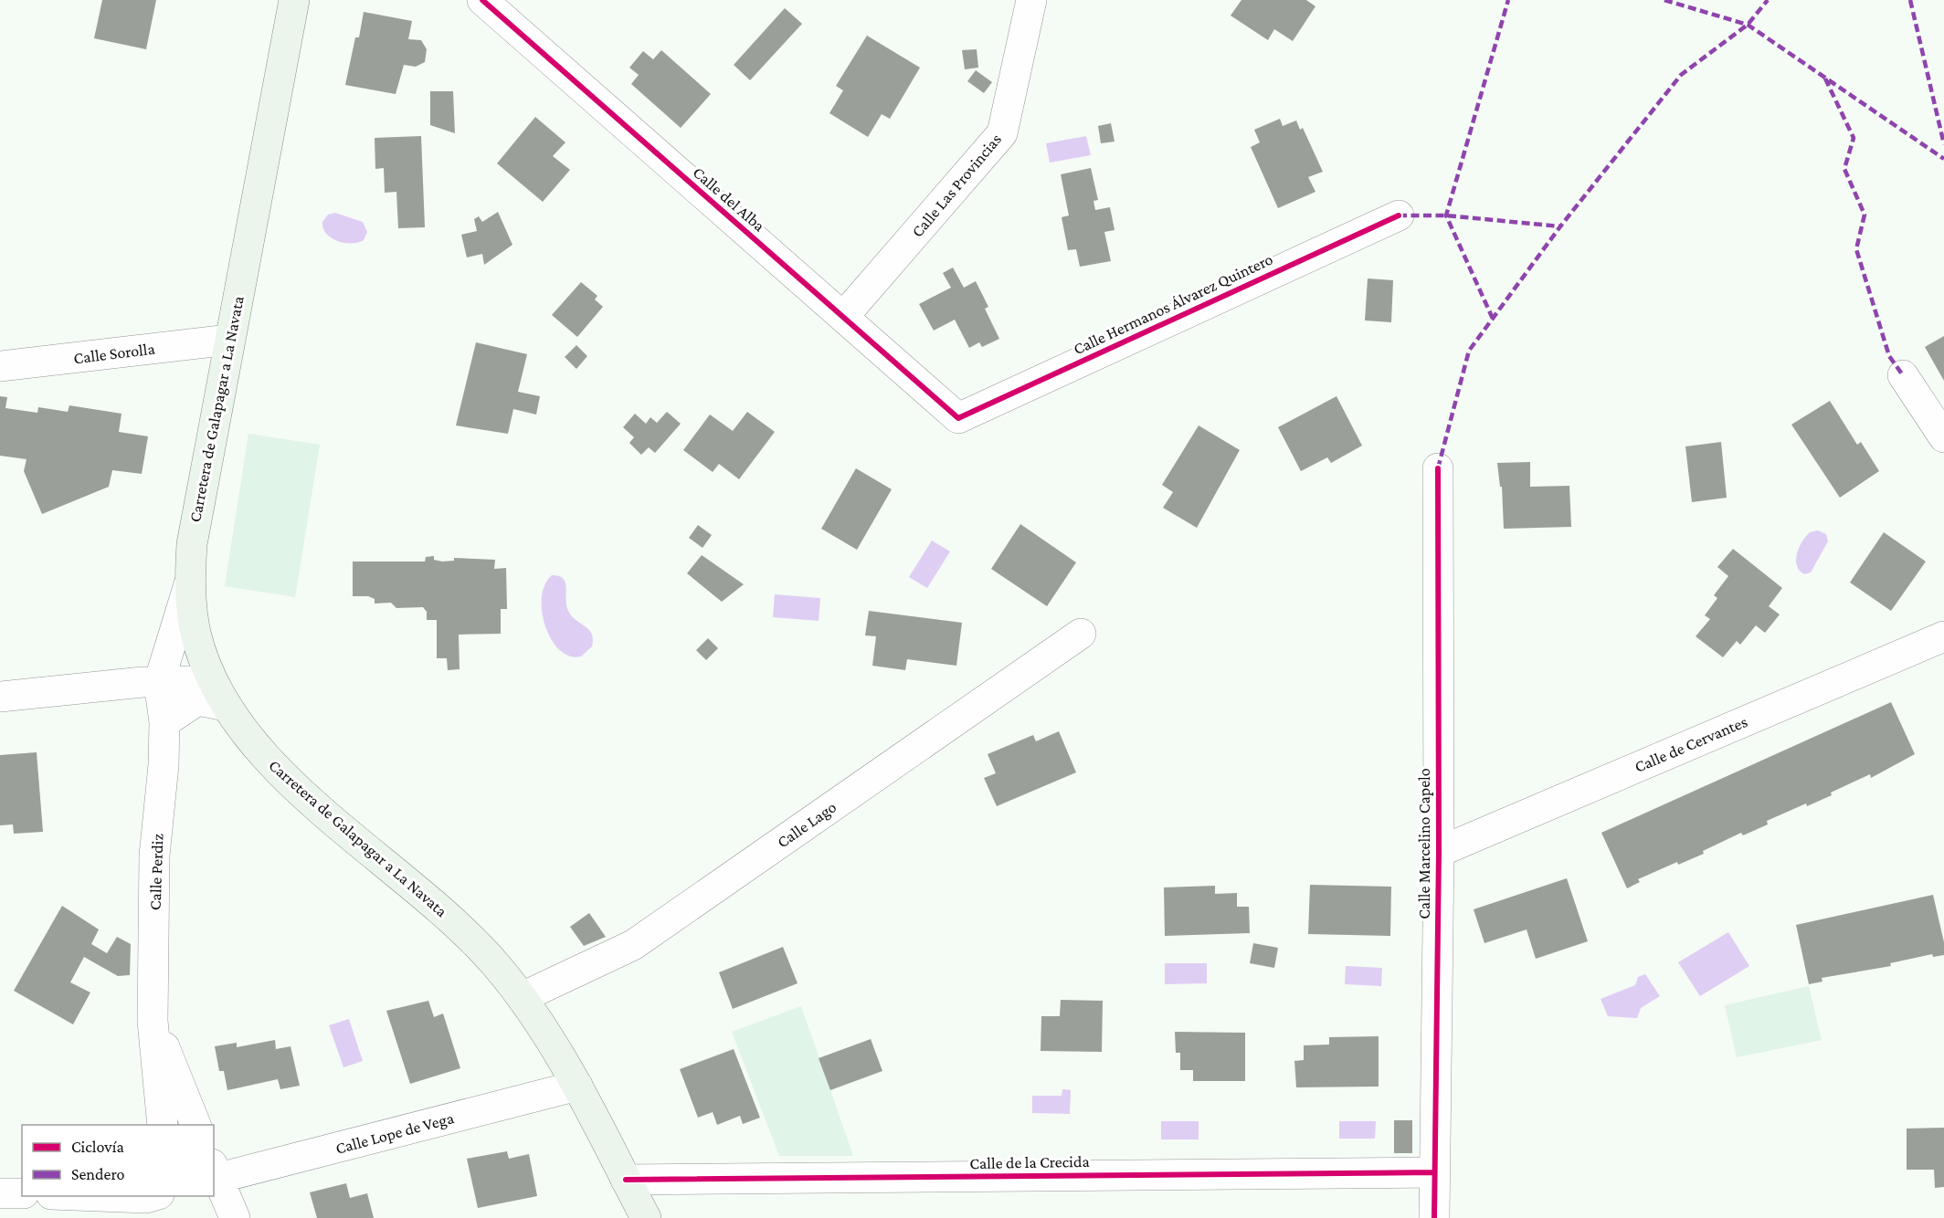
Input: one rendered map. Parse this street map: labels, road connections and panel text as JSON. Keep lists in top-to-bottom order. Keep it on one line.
{"streets":{"main road":["Carretera de Galapagar a La Navata"],"street":["Calle Las Provincias","Calle del Alba","Calle Hermanos Álvarez Quintero","Calle Sorolla","Calle de Cervantes","Calle Lago","Calle Marcelino Capelo","Calle Perdiz","Calle Lope de Vega","Calle de la Crecida"]},"crossings":[["Calle Las Provincias","Calle del Alba"],["Calle del Alba","Calle Hermanos Álvarez Quintero"],["Calle Sorolla","Carretera de Galapagar a La Navata"],["Carretera de Galapagar a La Navata","Calle Lago"],["Carretera de Galapagar a La Navata","Calle Perdiz"],["Carretera de Galapagar a La Navata","Calle Lope de Vega"],["Carretera de Galapagar a La Navata","Calle de la Crecida"],["Calle de Cervantes","Calle Marcelino Capelo"],["Calle Marcelino Capelo","Calle de la Crecida"]],"legend":["Ciclovía","Sendero"]}
